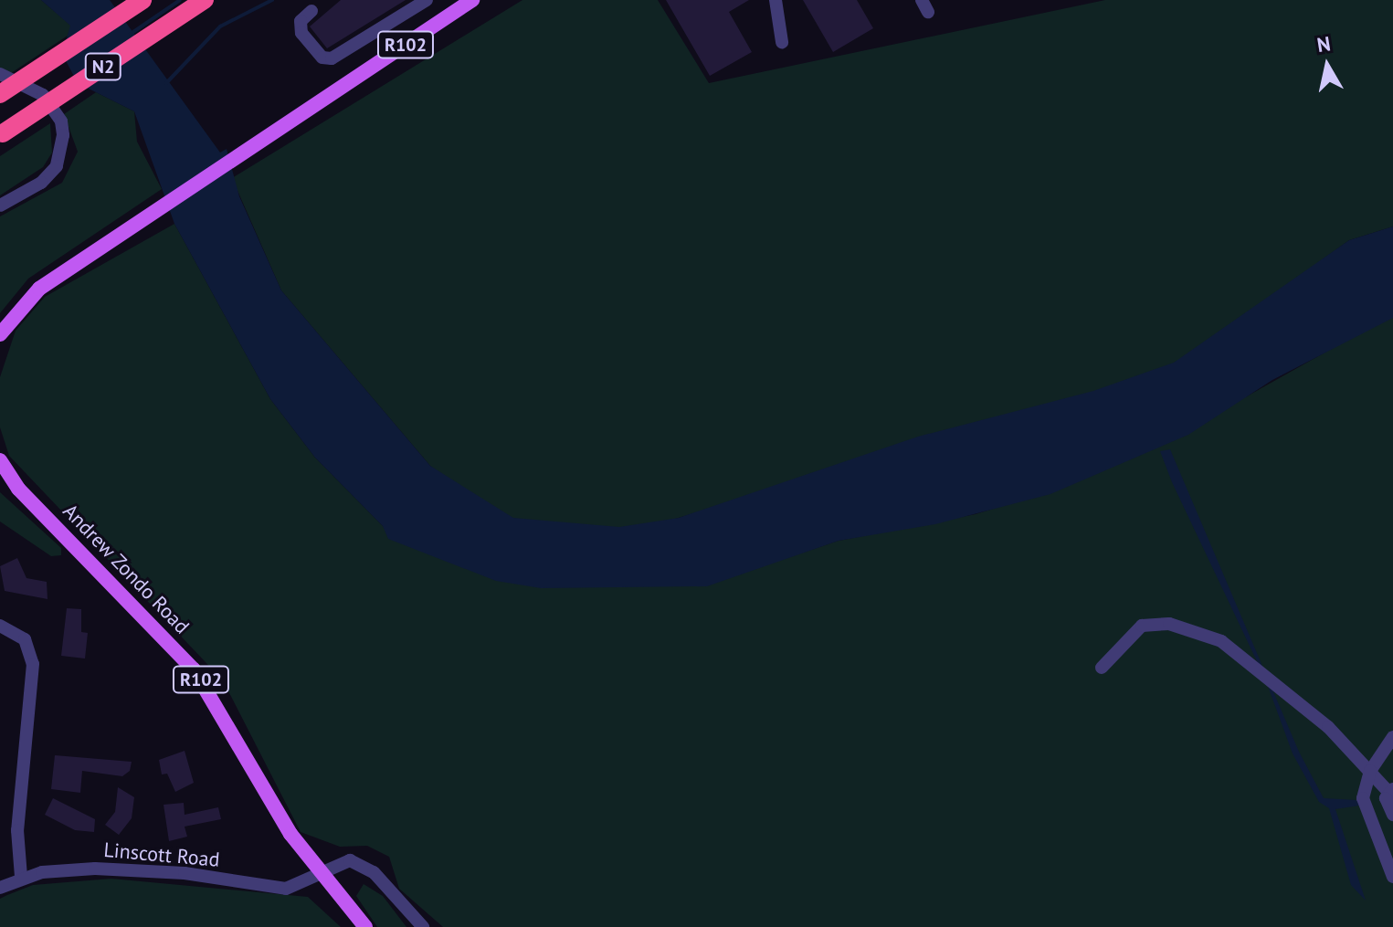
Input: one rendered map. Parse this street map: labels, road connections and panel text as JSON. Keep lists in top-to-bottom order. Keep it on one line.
{"streets":{"highway":["N2"],"main road":["R102","Andrew Zondo Road"],"street":["Linscott Road"]},"crossings":[["Andrew Zondo Road","Linscott Road"]],"north":"top"}
